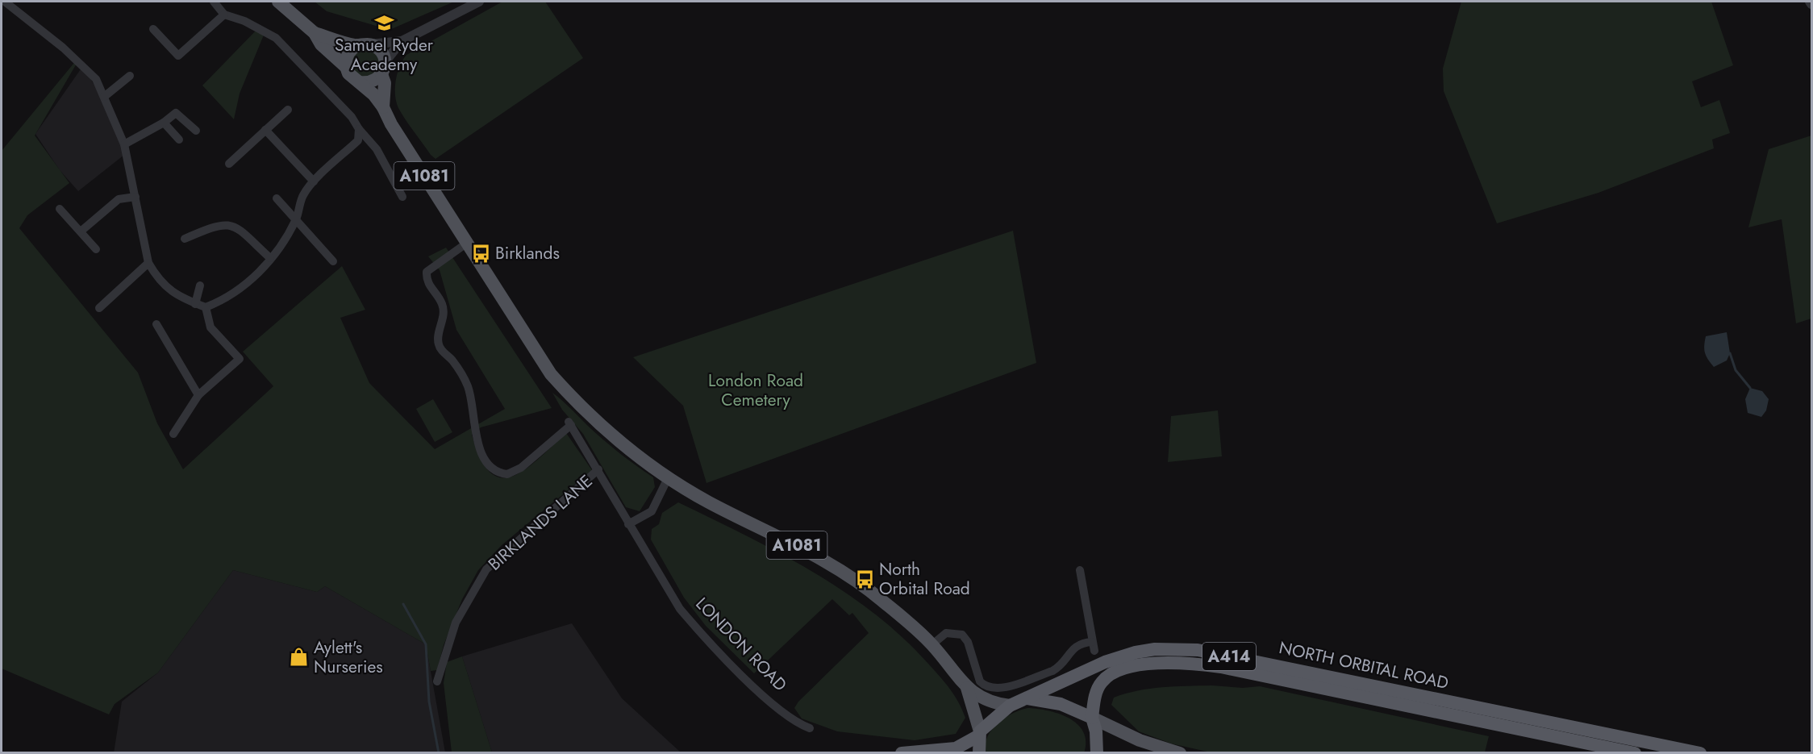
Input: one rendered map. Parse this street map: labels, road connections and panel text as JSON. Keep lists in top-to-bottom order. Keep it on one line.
{"streets":{"highway":["A414","NORTH ORBITAL ROAD"],"main road":["A1081"],"street":["BIRKLANDS LANE","LONDON ROAD"]},"crossings":[["A1081","LONDON ROAD"],["A1081","NORTH ORBITAL ROAD"],["BIRKLANDS LANE","LONDON ROAD"]],"parks":["London Road Cemetery"],"places":{"school or university":["Samuel Ryder Academy"],"bus stop":["Birklands","North Orbital Road"],"shop":["Aylett's Nurseries"]}}
